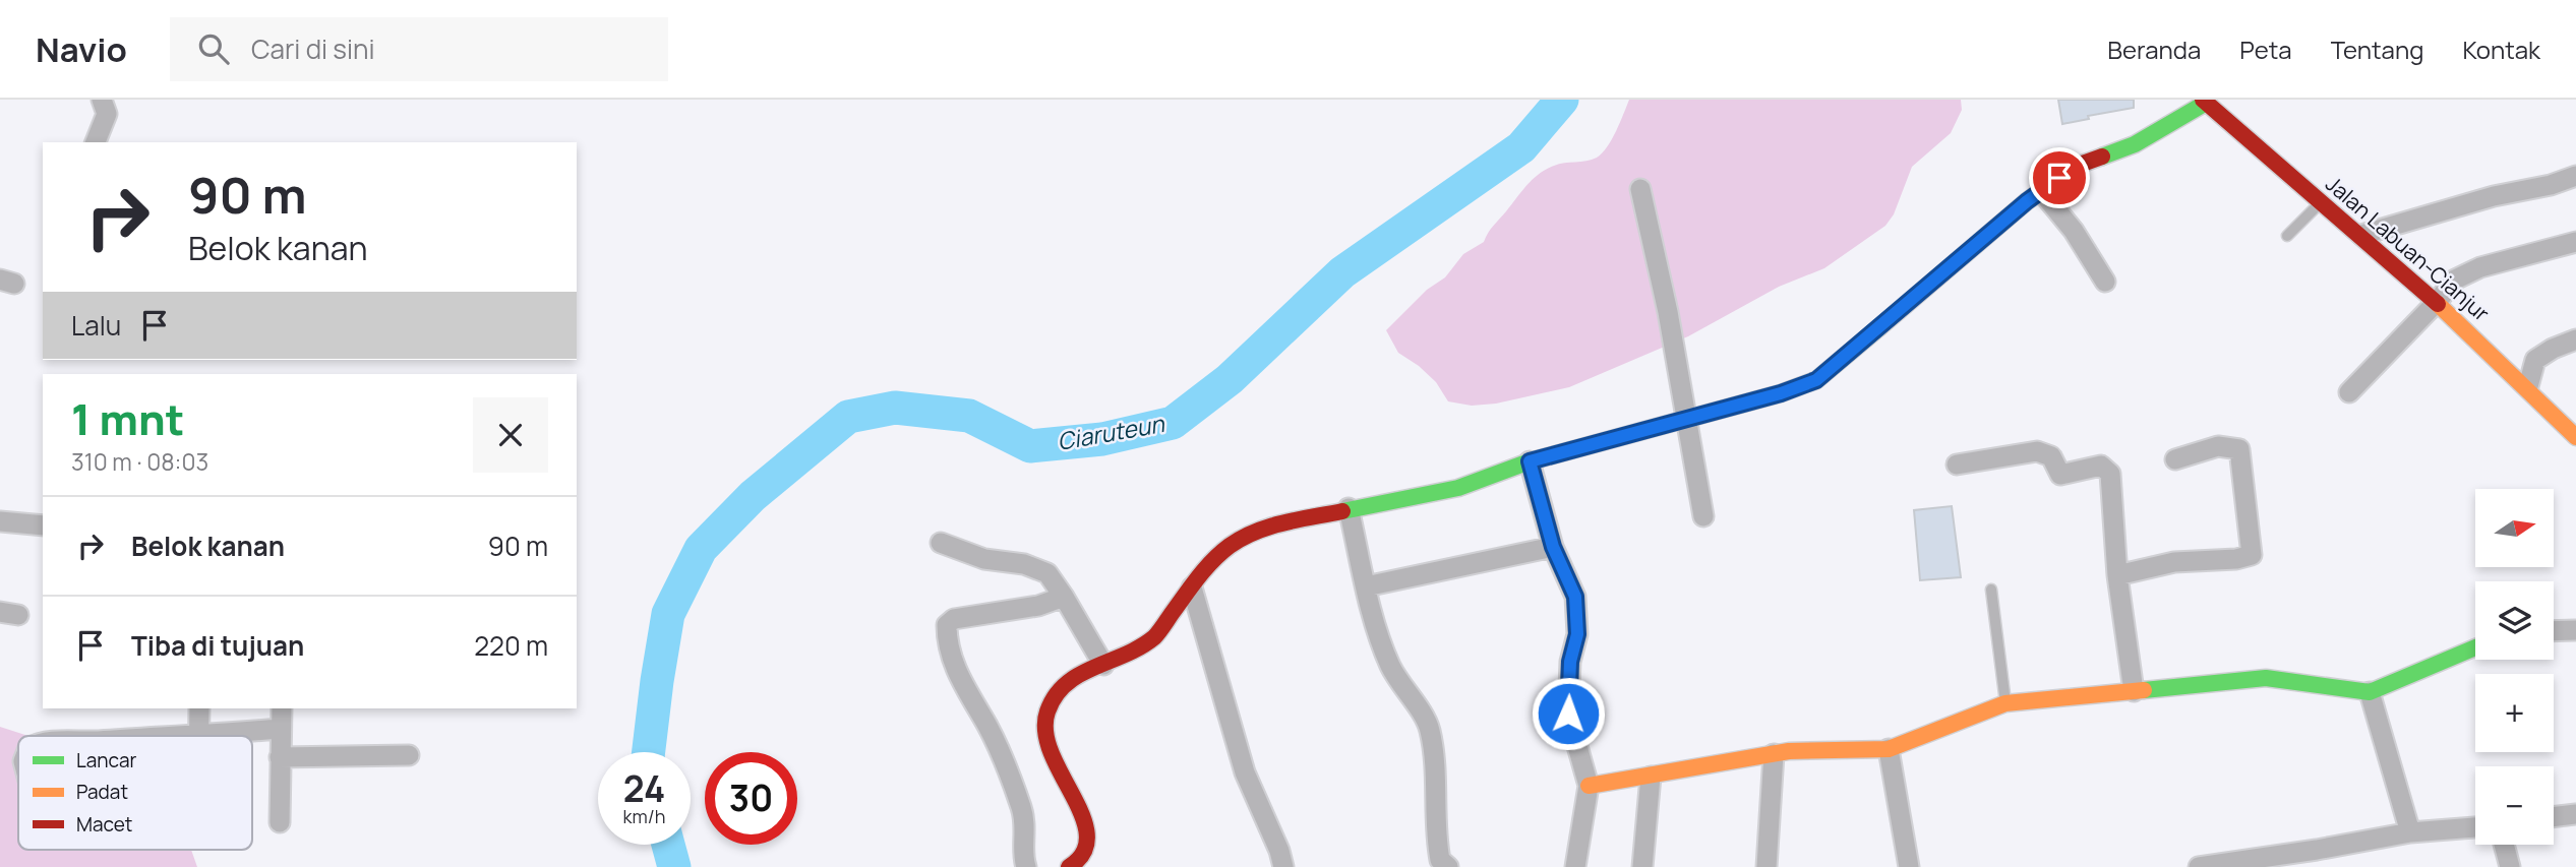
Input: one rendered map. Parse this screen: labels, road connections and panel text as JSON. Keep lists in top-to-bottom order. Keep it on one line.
{"streets":{"main road":["Jalan Labuan-Cianjur"]},"water":["Ciaruteun"],"legend":["Lancar","Padat","Macet"],"north":"right","page":{"header":"Navio","search":"Cari di sini","nav":["Beranda","Peta","Tentang","Kontak"],"turn":["90 m","Belok kanan"],"then":"Lalu","heading":["1 mnt","310 m · 08:03"],"map_buttons":["+","−"],"list":[{"name":"Belok kanan","value":"90 m"},{"name":"Tiba di tujuan","value":"220 m"}],"speed":"24 km/h","limit":"30"}}
